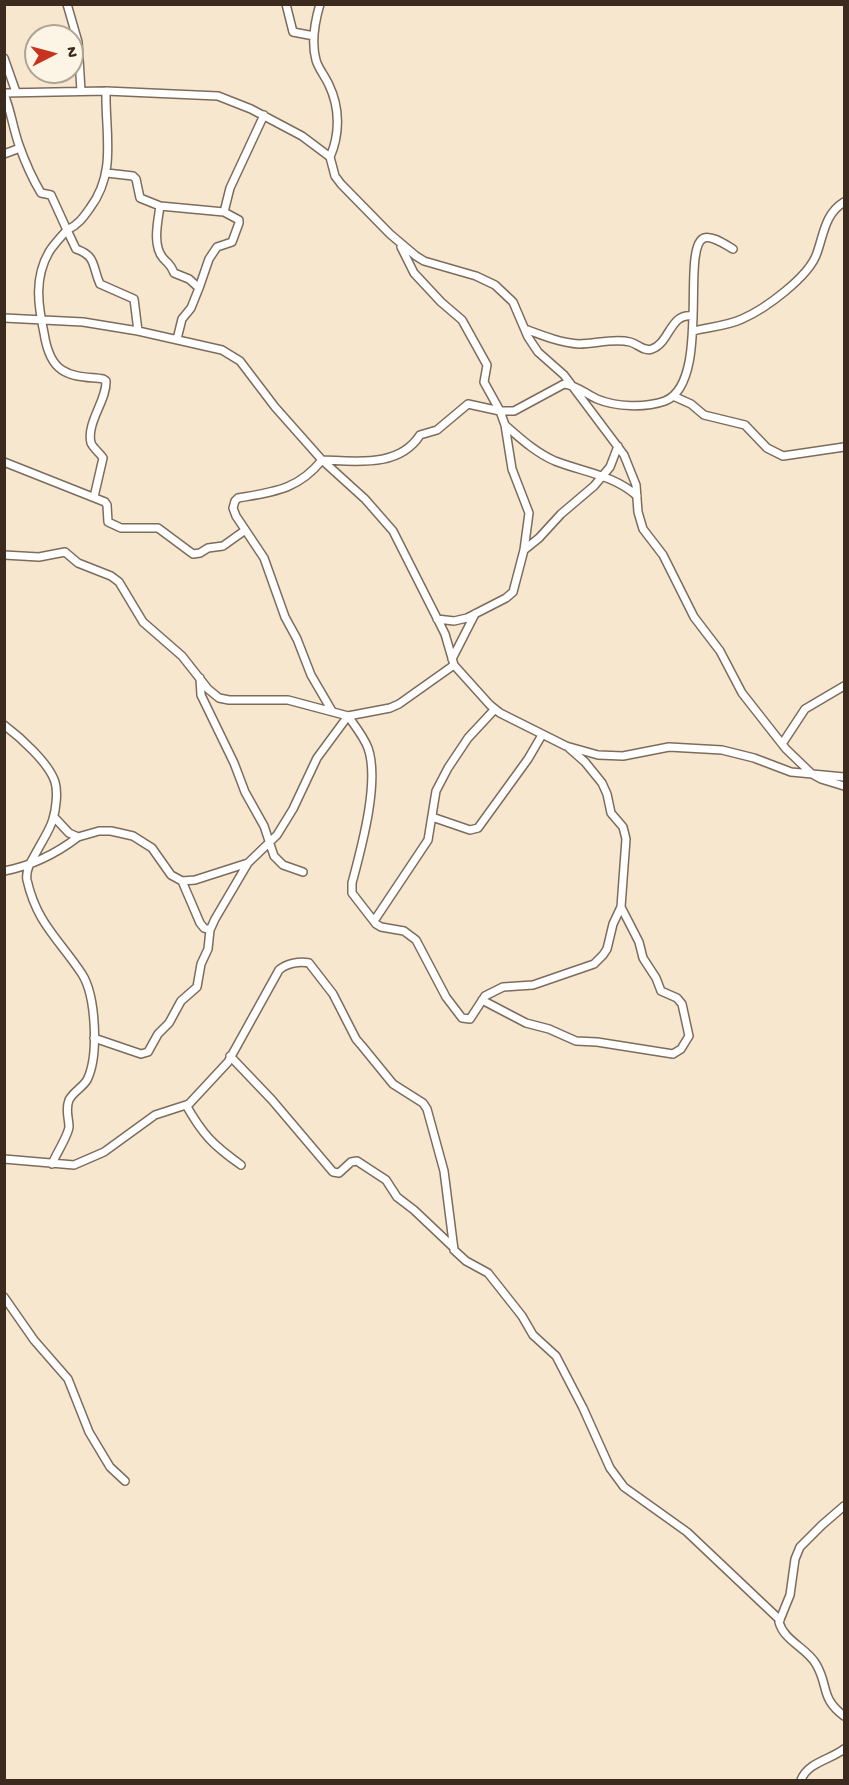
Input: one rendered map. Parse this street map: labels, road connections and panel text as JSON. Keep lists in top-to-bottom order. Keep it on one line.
{"north":"right"}
